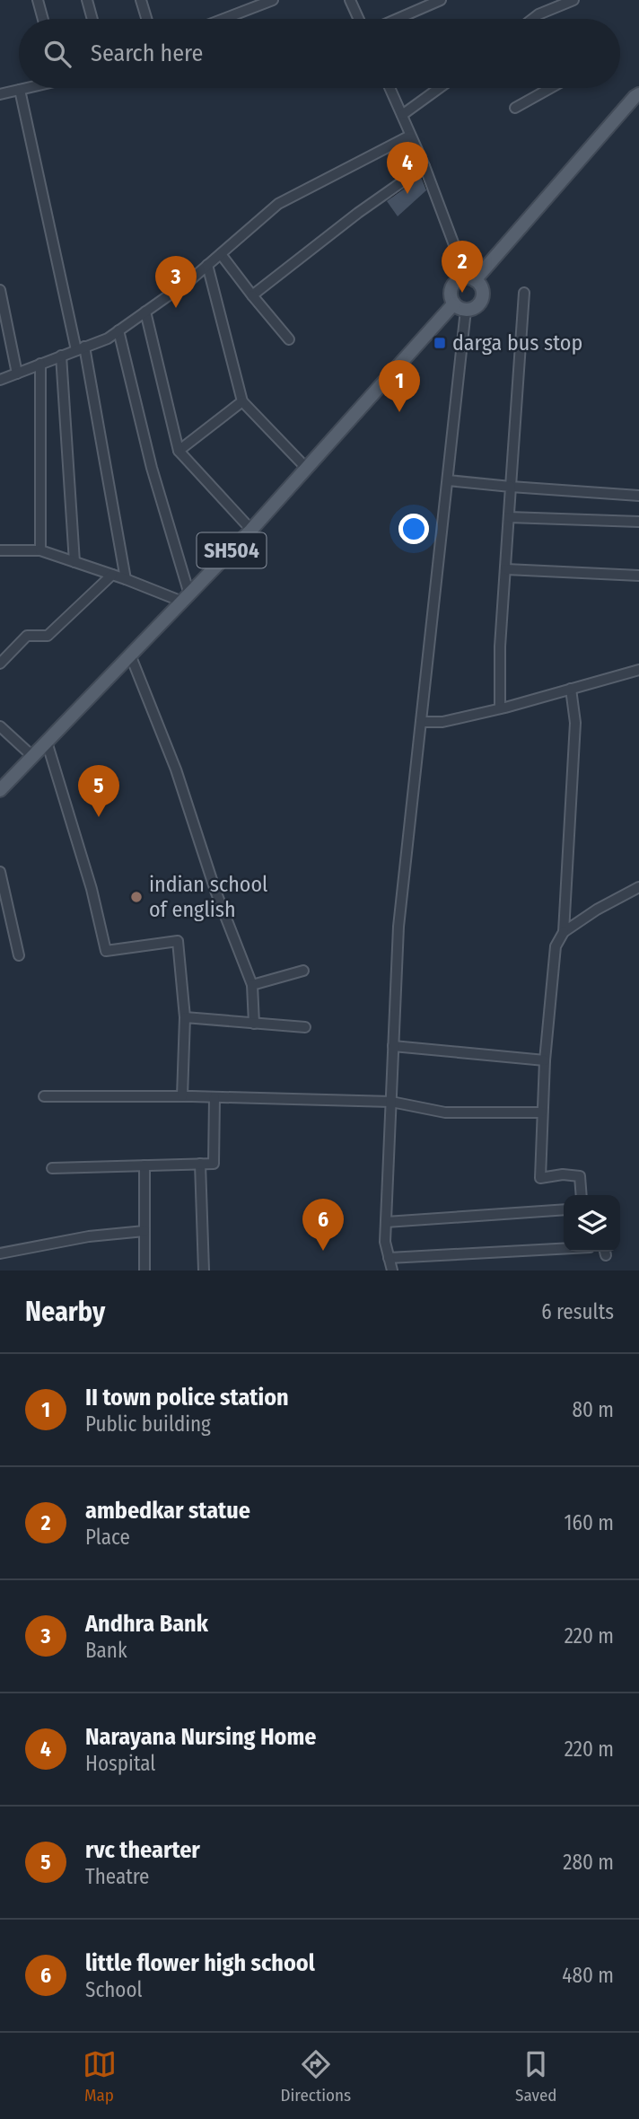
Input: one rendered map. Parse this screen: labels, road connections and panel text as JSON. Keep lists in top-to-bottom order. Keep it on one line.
{"streets":{"main road":["SH504"]},"places":{"transit":["darga bus stop"],"other":["indian school of english"]},"page":{"search":"Search here","pins":["4","2","3","1","5","6"],"heading":["Nearby","6 results"],"list":[{"mark":"1","name":"II town police station","note":"Public building","value":"80 m"},{"mark":"2","name":"ambedkar statue","note":"Place","value":"160 m"},{"mark":"3","name":"Andhra Bank","note":"Bank","value":"220 m"},{"mark":"4","name":"Narayana Nursing Home","note":"Hospital","value":"220 m"},{"mark":"5","name":"rvc thearter","note":"Theatre","value":"280 m"},{"mark":"6","name":"little flower high school","note":"School","value":"480 m"}],"nav":["Map","Directions","Saved"]}}
